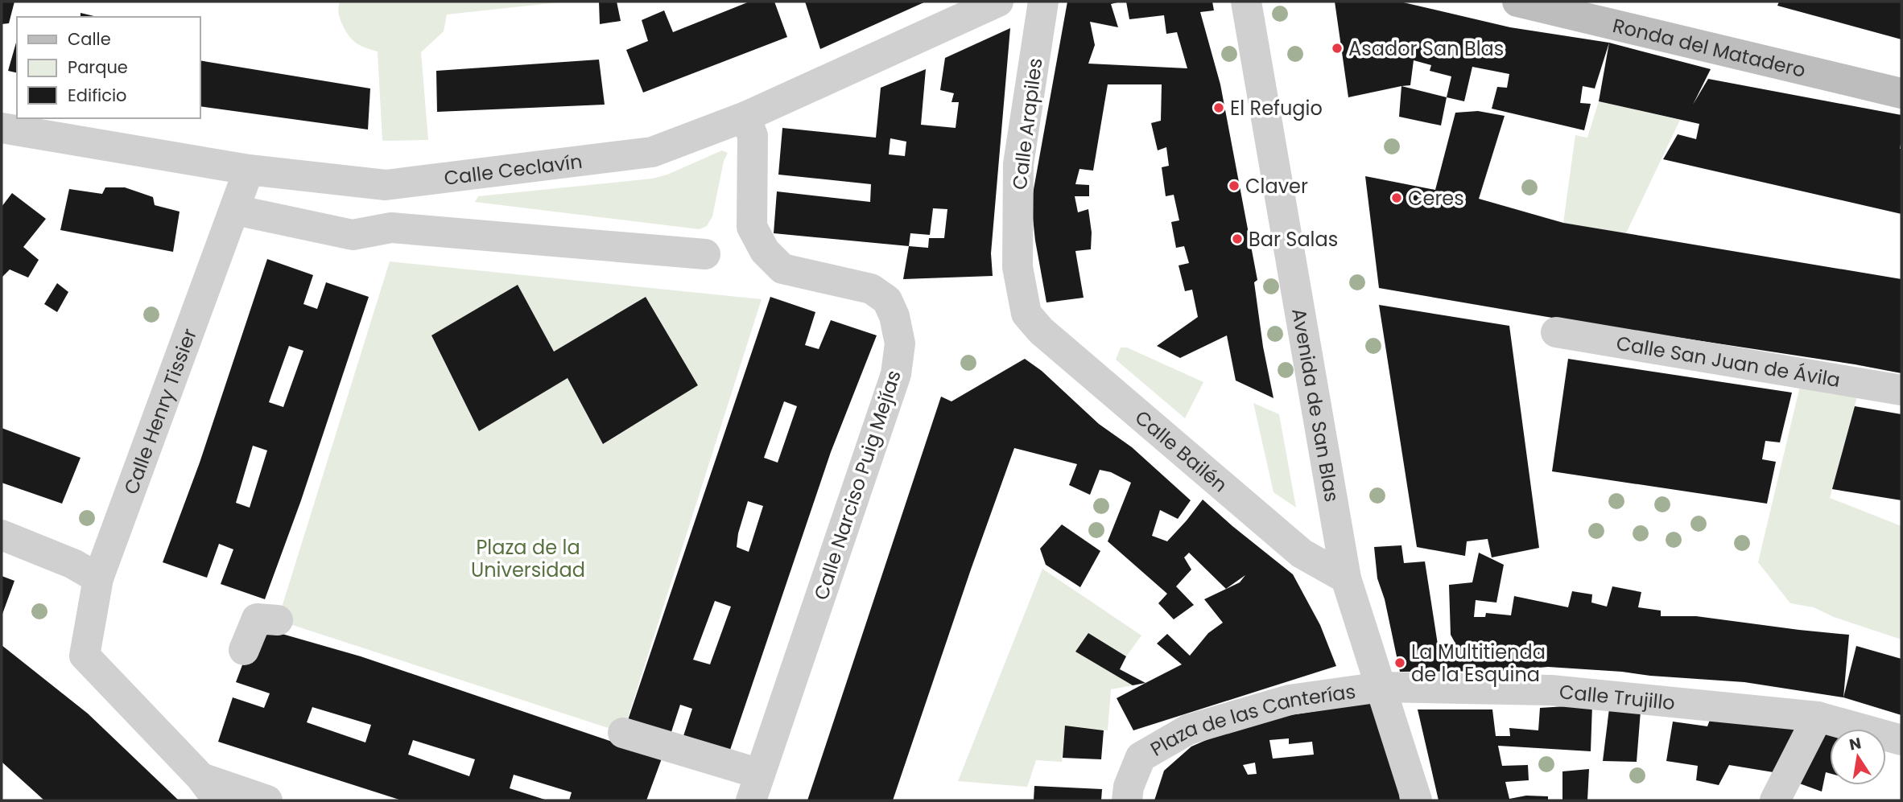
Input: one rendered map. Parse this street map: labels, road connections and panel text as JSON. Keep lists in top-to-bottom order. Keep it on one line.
{"streets":{"street":["Ronda del Matadero","Calle Arapiles","Calle Ceclavín","Calle San Juan de Ávila","Avenida de San Blas","Calle Henry Tissier","Calle Bailén","Calle Narciso Puig Mejías","Calle Trujillo","Plaza de las Canterías"]},"crossings":[["Calle Arapiles","Calle Bailén"],["Calle Ceclavín","Calle Henry Tissier"],["Calle Ceclavín","Calle Narciso Puig Mejías"],["Avenida de San Blas","Calle Bailén"],["Avenida de San Blas","Calle Trujillo"],["Avenida de San Blas","Plaza de las Canterías"],["Calle Trujillo","Plaza de las Canterías"]],"parks":["Plaza de la Universidad"],"places":["Asador San Blas","El Refugio","Claver","Ceres","Bar Salas","La Multitienda de la Esquina"],"legend":["Calle","Parque","Edificio"],"north":"top"}
